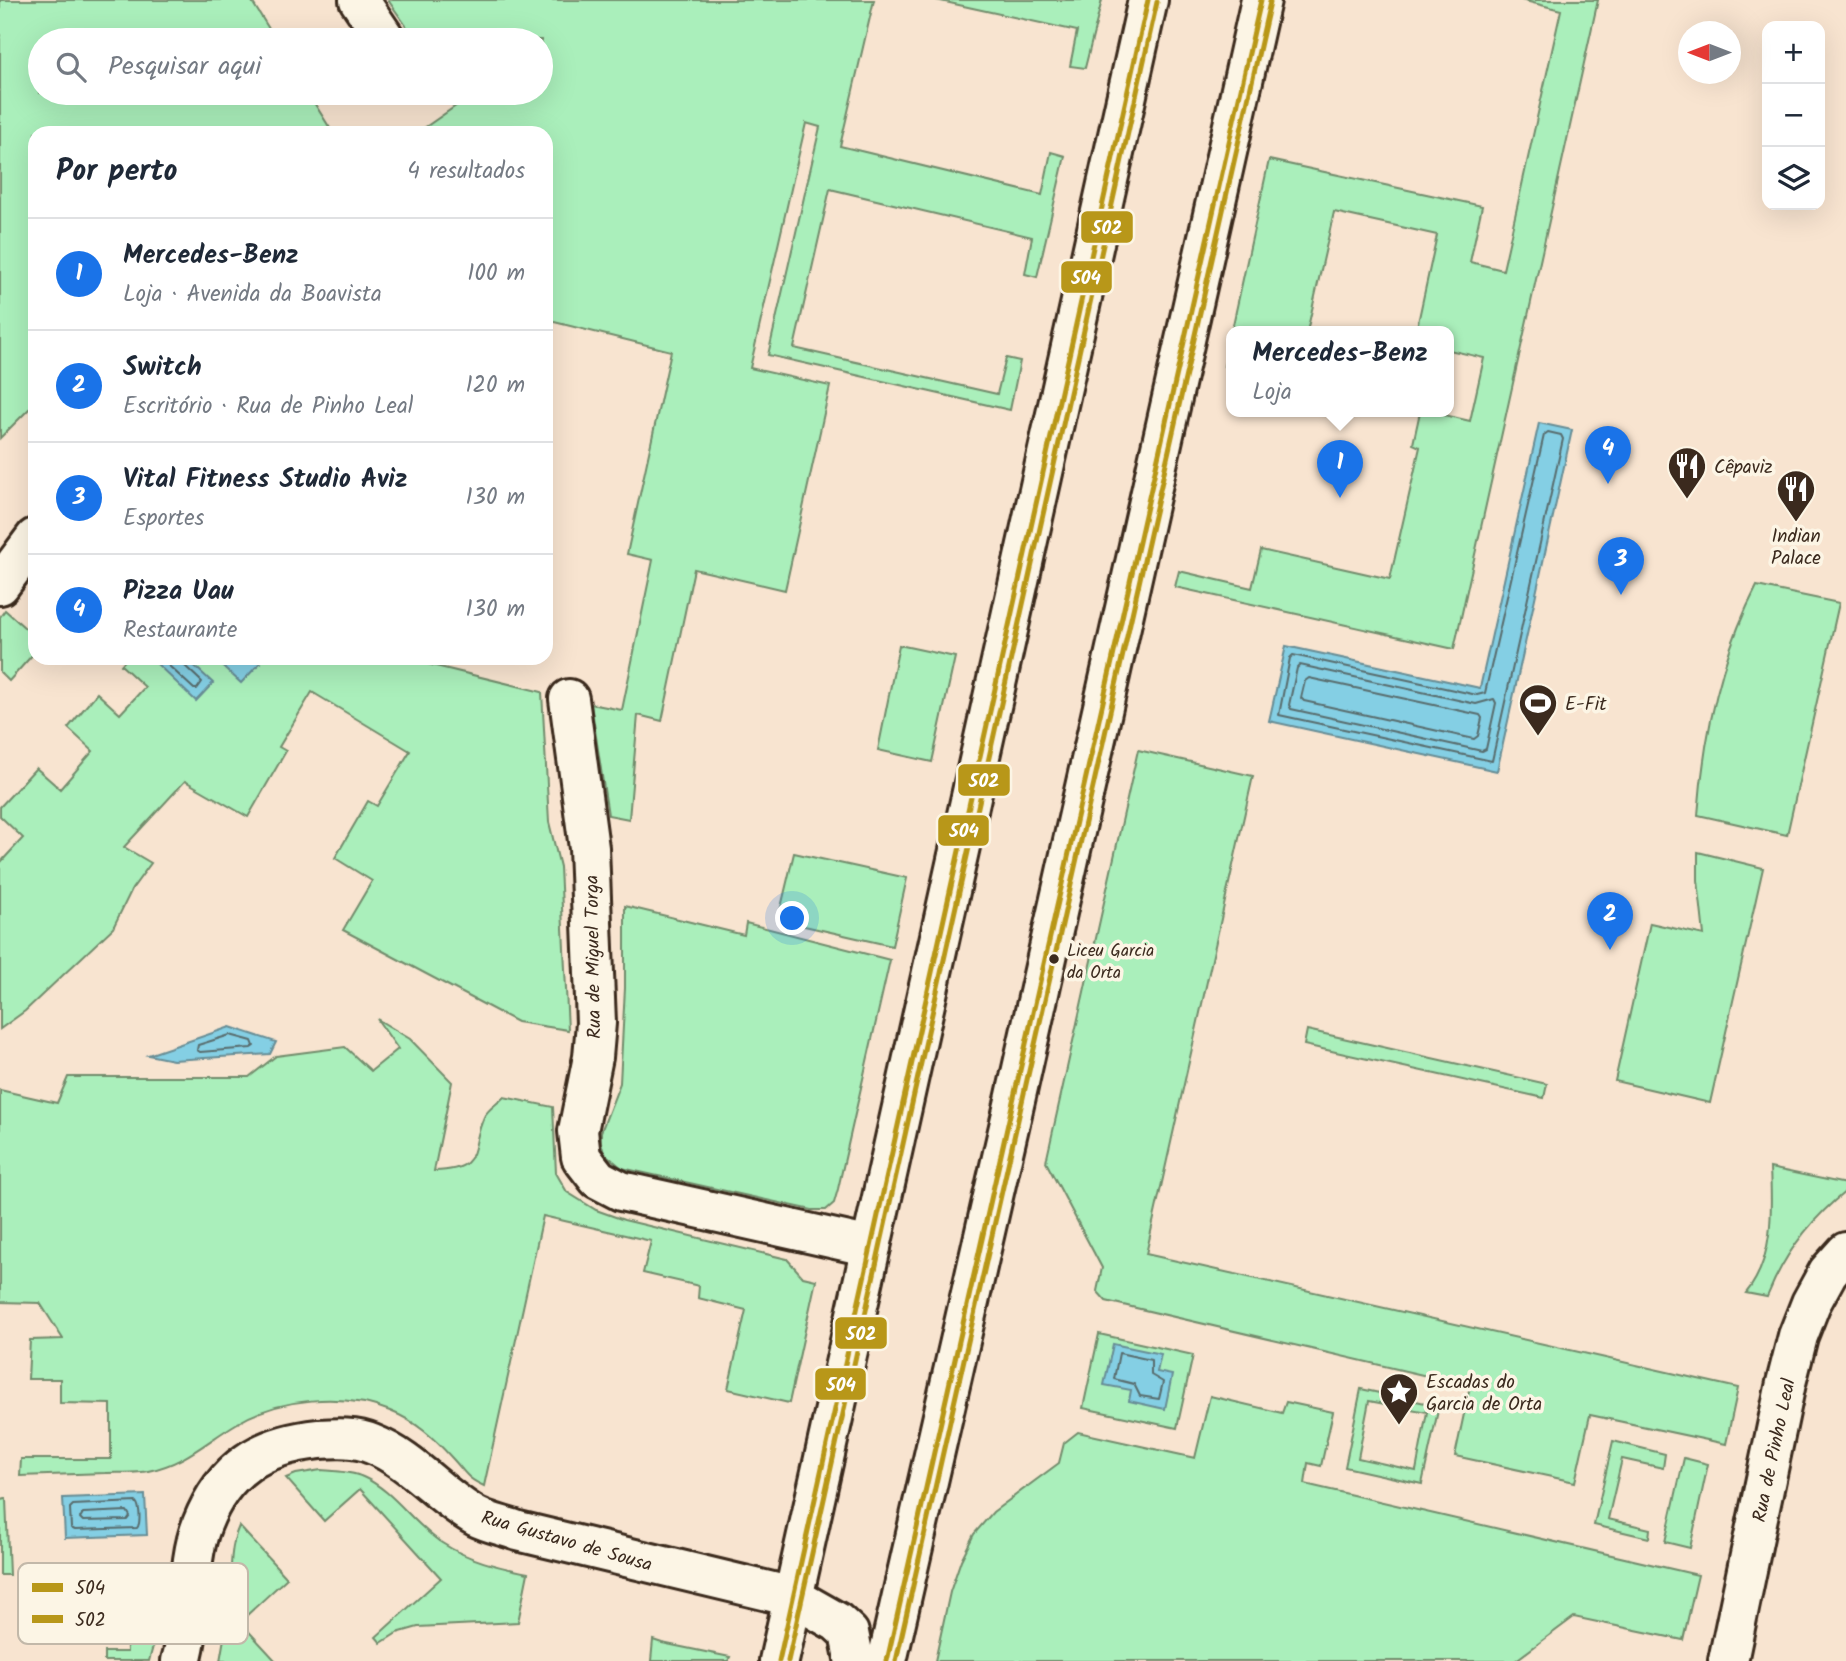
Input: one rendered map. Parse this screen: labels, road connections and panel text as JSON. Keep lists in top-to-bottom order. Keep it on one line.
{"streets":{"main road":["Rua de Miguel Torga","Rua de Pinho Leal","Rua Gustavo de Sousa"]},"places":{"restaurant":["Cêpaviz","Indian Palace"],"sports":["E-Fit"],"other":["Liceu Garcia da Orta"],"place":["Escadas do Garcia de Orta"]},"lines":["transit line 504","transit line 502"],"legend":["504","502"],"north":"left","page":{"map_buttons":["+","−"],"search":"Pesquisar aqui","heading":["Por perto","4 resultados"],"list":[{"mark":"1","name":"Mercedes-Benz","note":"Loja · Avenida da Boavista","value":"100 m"},{"mark":"2","name":"Switch","note":"Escritório · Rua de Pinho Leal","value":"120 m"},{"mark":"3","name":"Vital Fitness Studio Aviz","note":"Esportes","value":"130 m"},{"mark":"4","name":"Pizza Uau","note":"Restaurante","value":"130 m"}],"popup":["Mercedes-Benz","Loja"],"pins":["4","1","3","2"]}}
